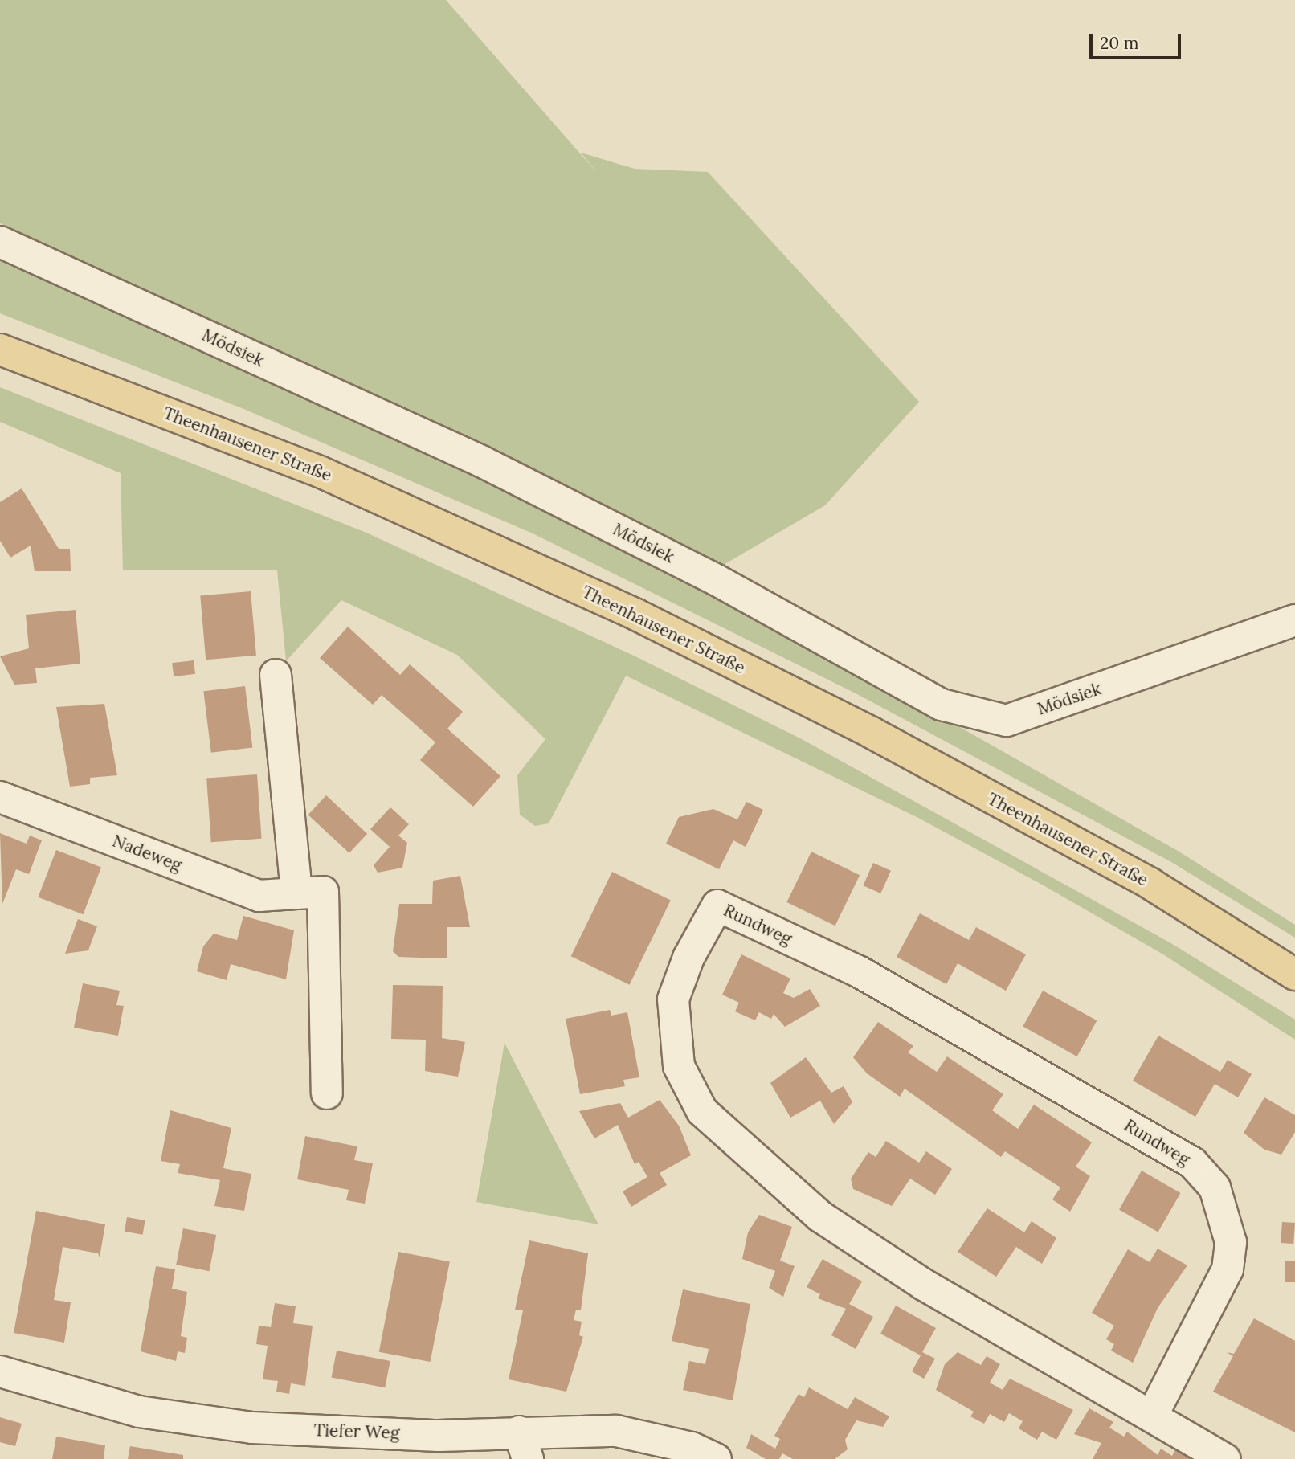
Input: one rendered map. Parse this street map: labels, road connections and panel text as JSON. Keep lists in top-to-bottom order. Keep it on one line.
{"streets":{"main road":["Theenhausener Straße"],"street":["Mödsiek","Nadeweg","Rundweg","Tiefer Weg"]},"scale_bar":"20 m"}
